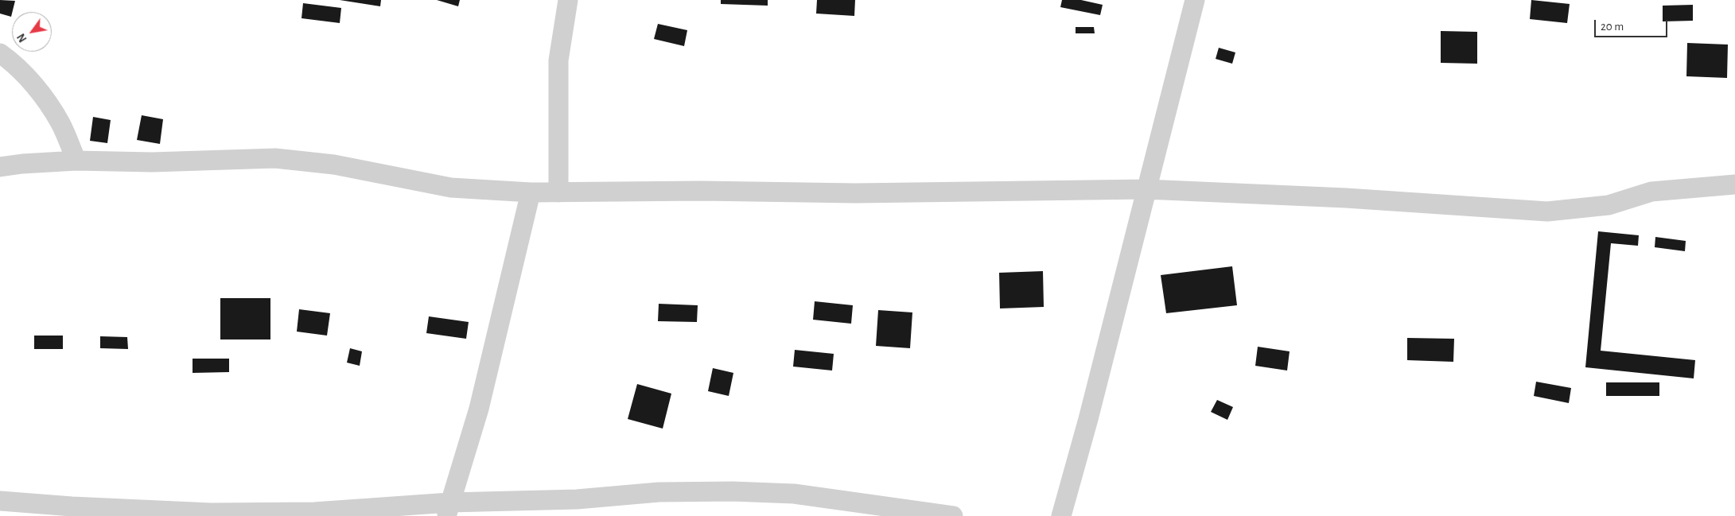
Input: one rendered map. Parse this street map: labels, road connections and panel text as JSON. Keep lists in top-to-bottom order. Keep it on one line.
{"scale_bar":"20 m","north":"bottom left"}
